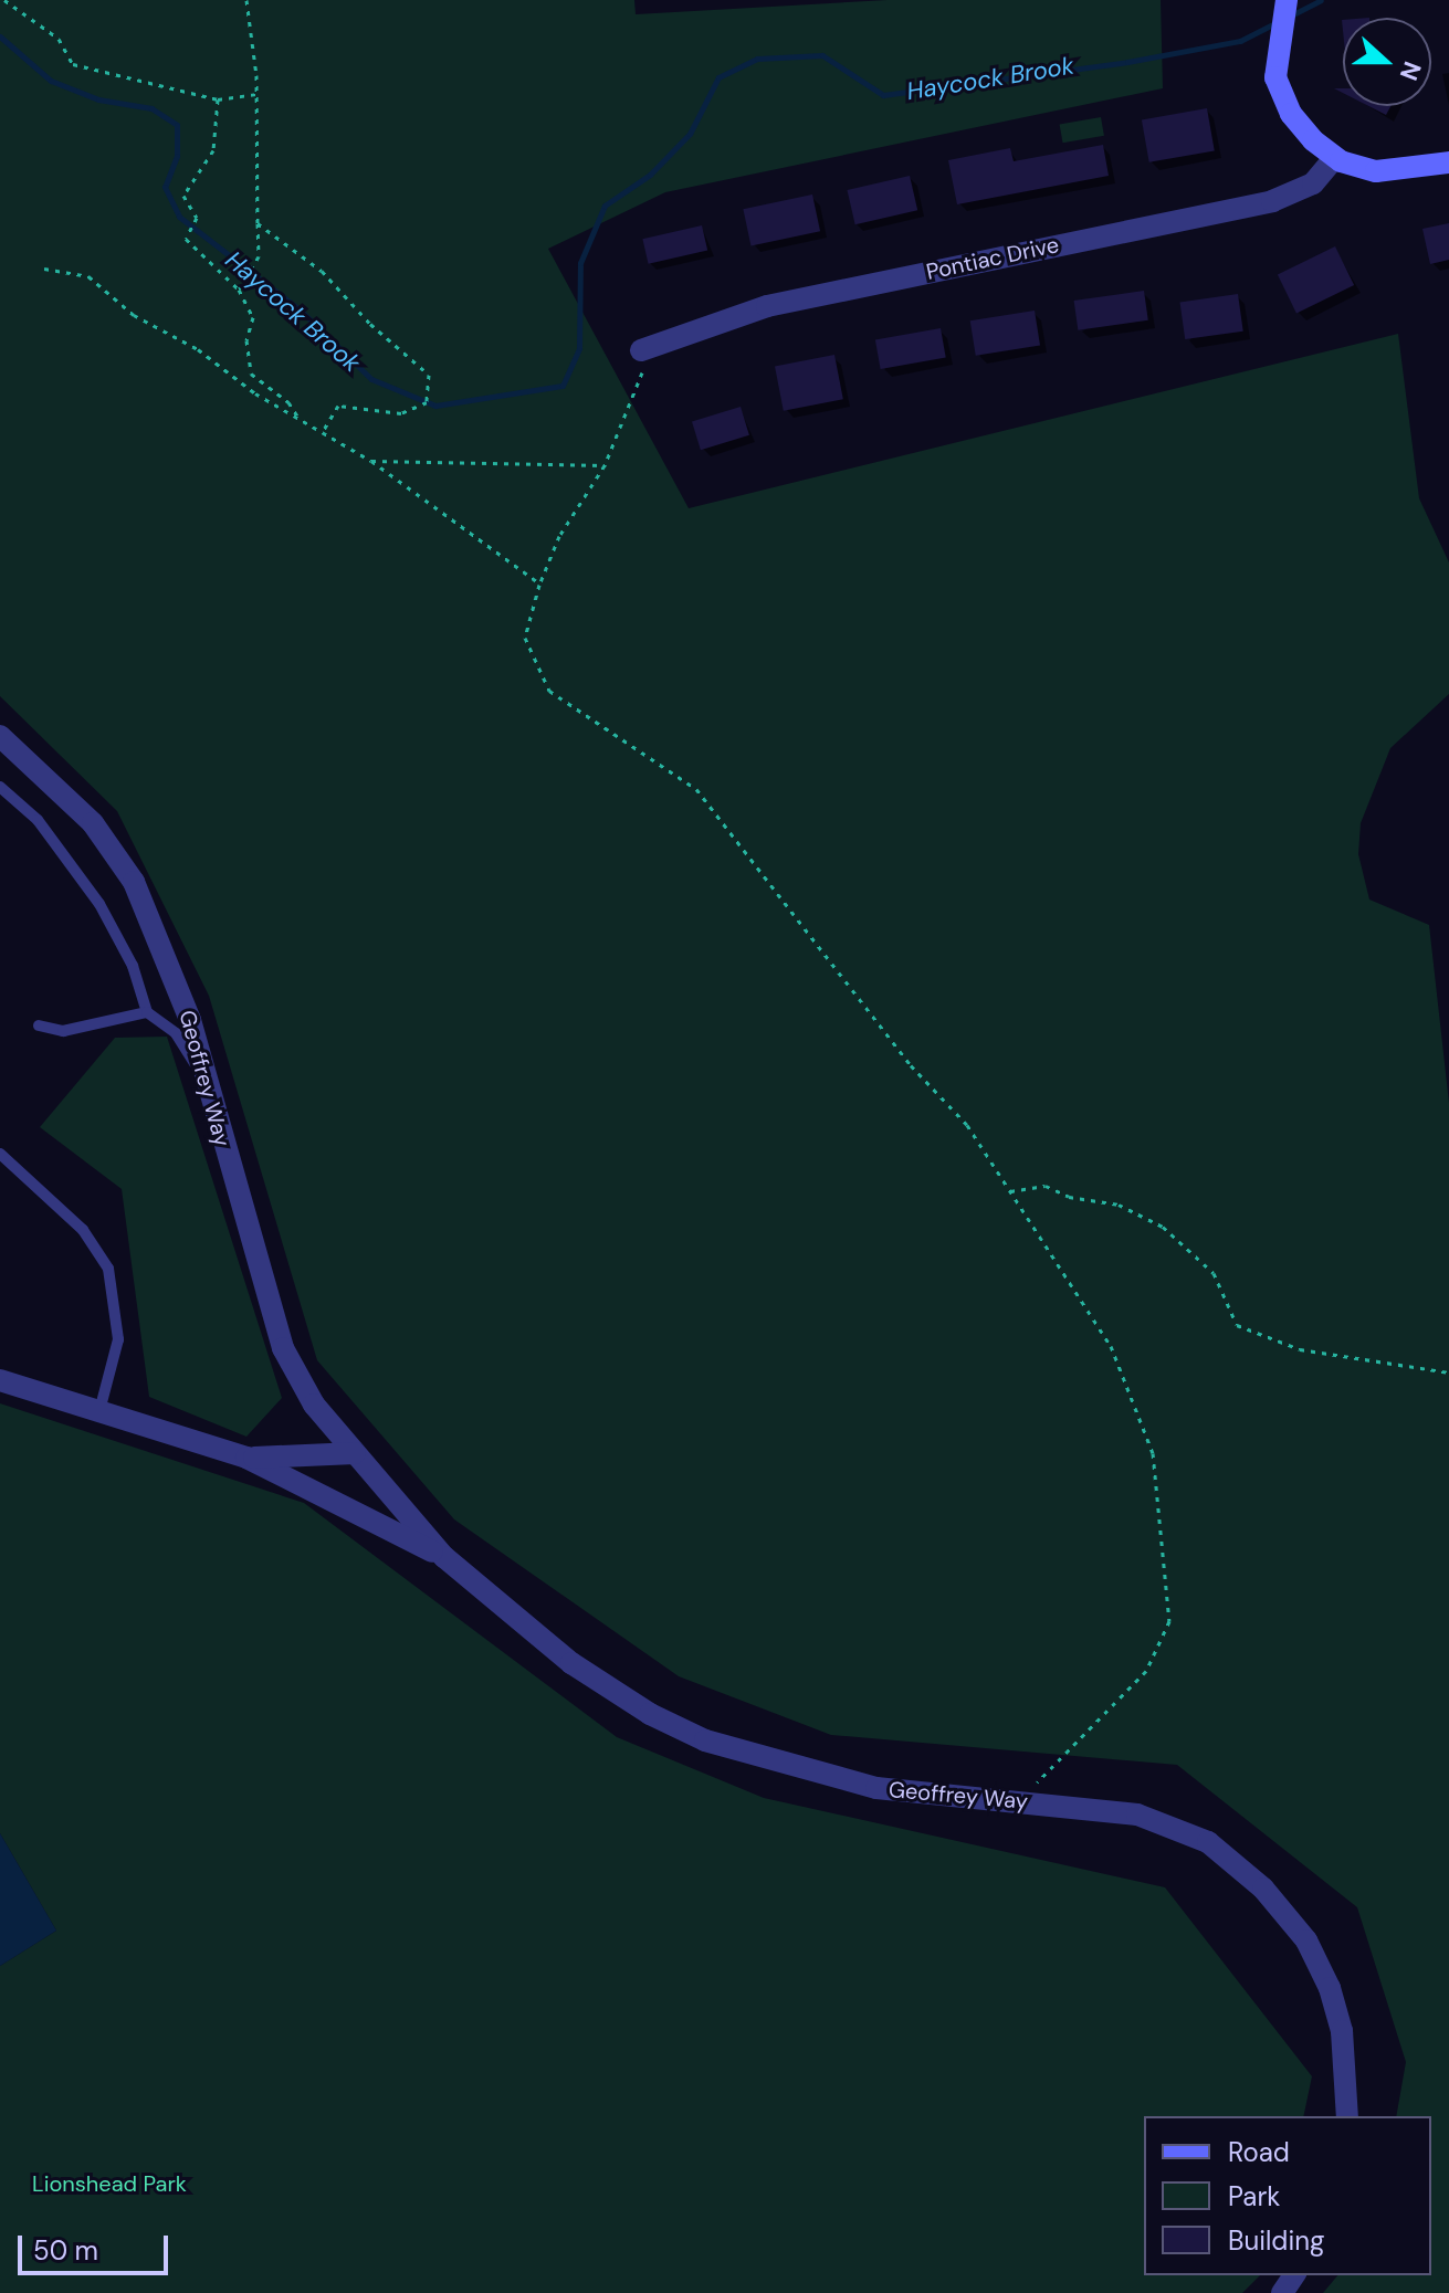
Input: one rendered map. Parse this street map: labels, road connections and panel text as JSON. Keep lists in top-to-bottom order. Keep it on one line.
{"streets":{"street":["Pontiac Drive","Geoffrey Way"]},"water":["Haycock Brook"],"parks":["Lionshead Park"],"legend":["Road","Park","Building"],"scale_bar":"50 m","north":"right"}
